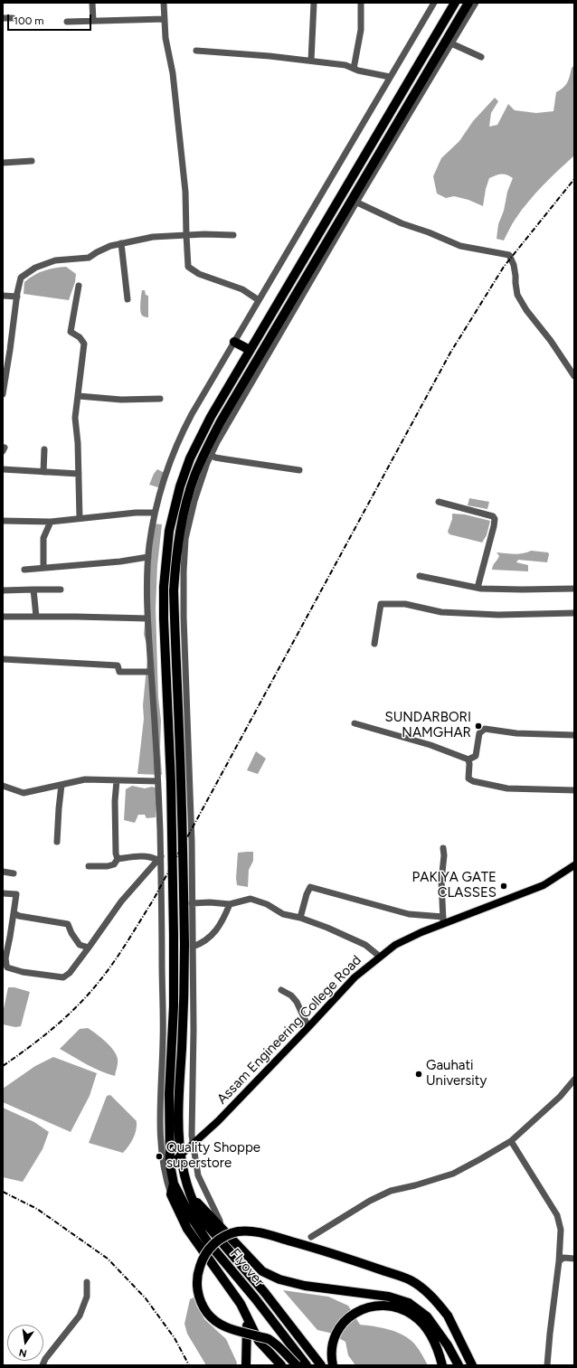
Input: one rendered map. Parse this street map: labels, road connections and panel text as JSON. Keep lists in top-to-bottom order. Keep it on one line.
{"streets":{"highway":["Flyover"],"main road":["Assam Engineering College Road"]},"crossings":[["Assam Engineering College Road","Flyover"]],"places":["SUNDARBORI NAMGHAR","PAKIYA GATE CLASSES","Gauhati University","Quality Shoppe superstore"],"scale_bar":"100 m","north":"bottom"}
